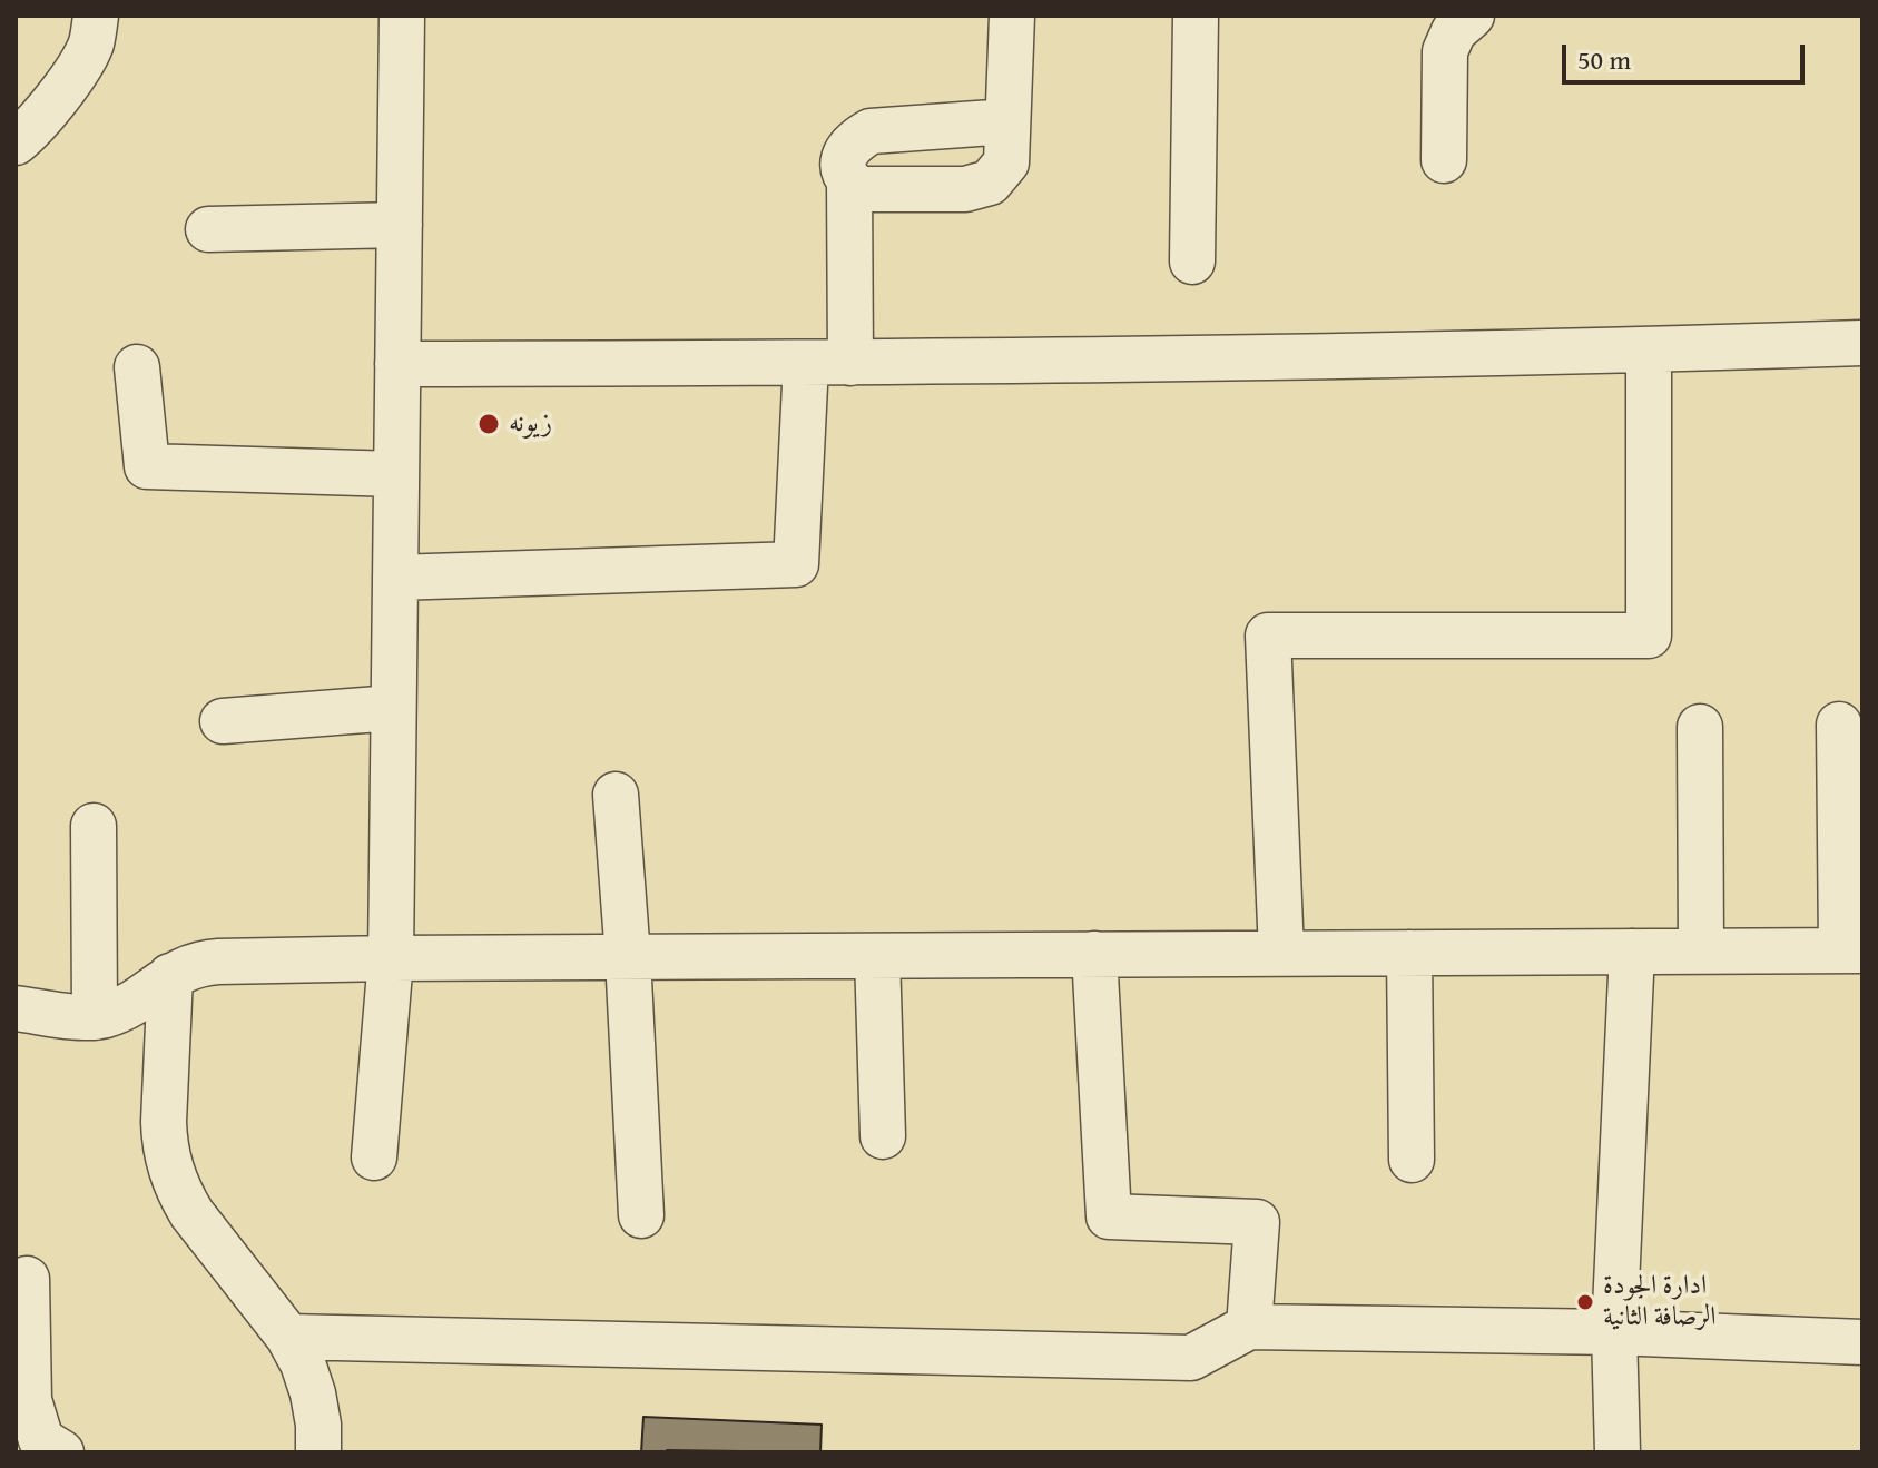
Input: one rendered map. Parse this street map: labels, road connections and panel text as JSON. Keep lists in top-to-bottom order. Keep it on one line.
{"places":["زيونه","ادارة الجودة الرصافة الثانية"],"scale_bar":"50 m"}
